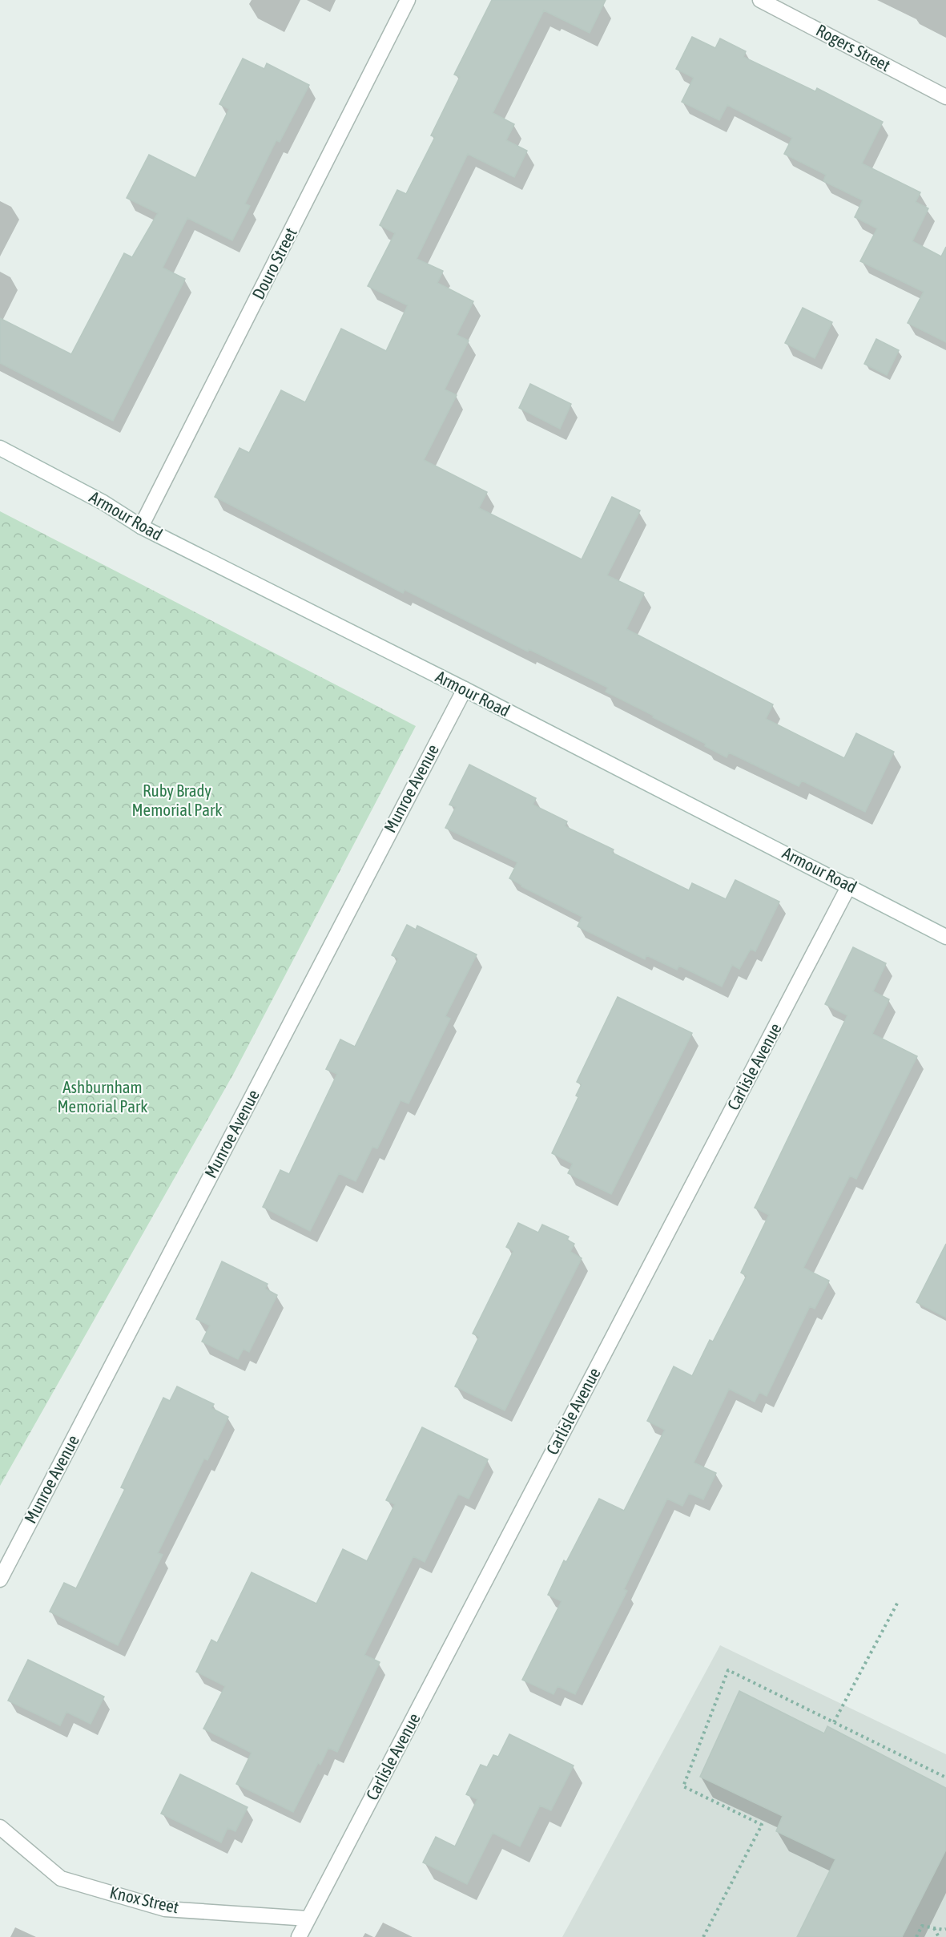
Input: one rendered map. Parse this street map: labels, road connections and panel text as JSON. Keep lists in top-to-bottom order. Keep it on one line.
{"streets":{"street":["Rogers Street","Douro Street","Armour Road","Munroe Avenue","Carlisle Avenue","Knox Street"]},"crossings":[["Douro Street","Armour Road"],["Armour Road","Munroe Avenue"],["Armour Road","Carlisle Avenue"],["Carlisle Avenue","Knox Street"]],"parks":["Ruby Brady Memorial Park","Ashburnham Memorial Park"]}
